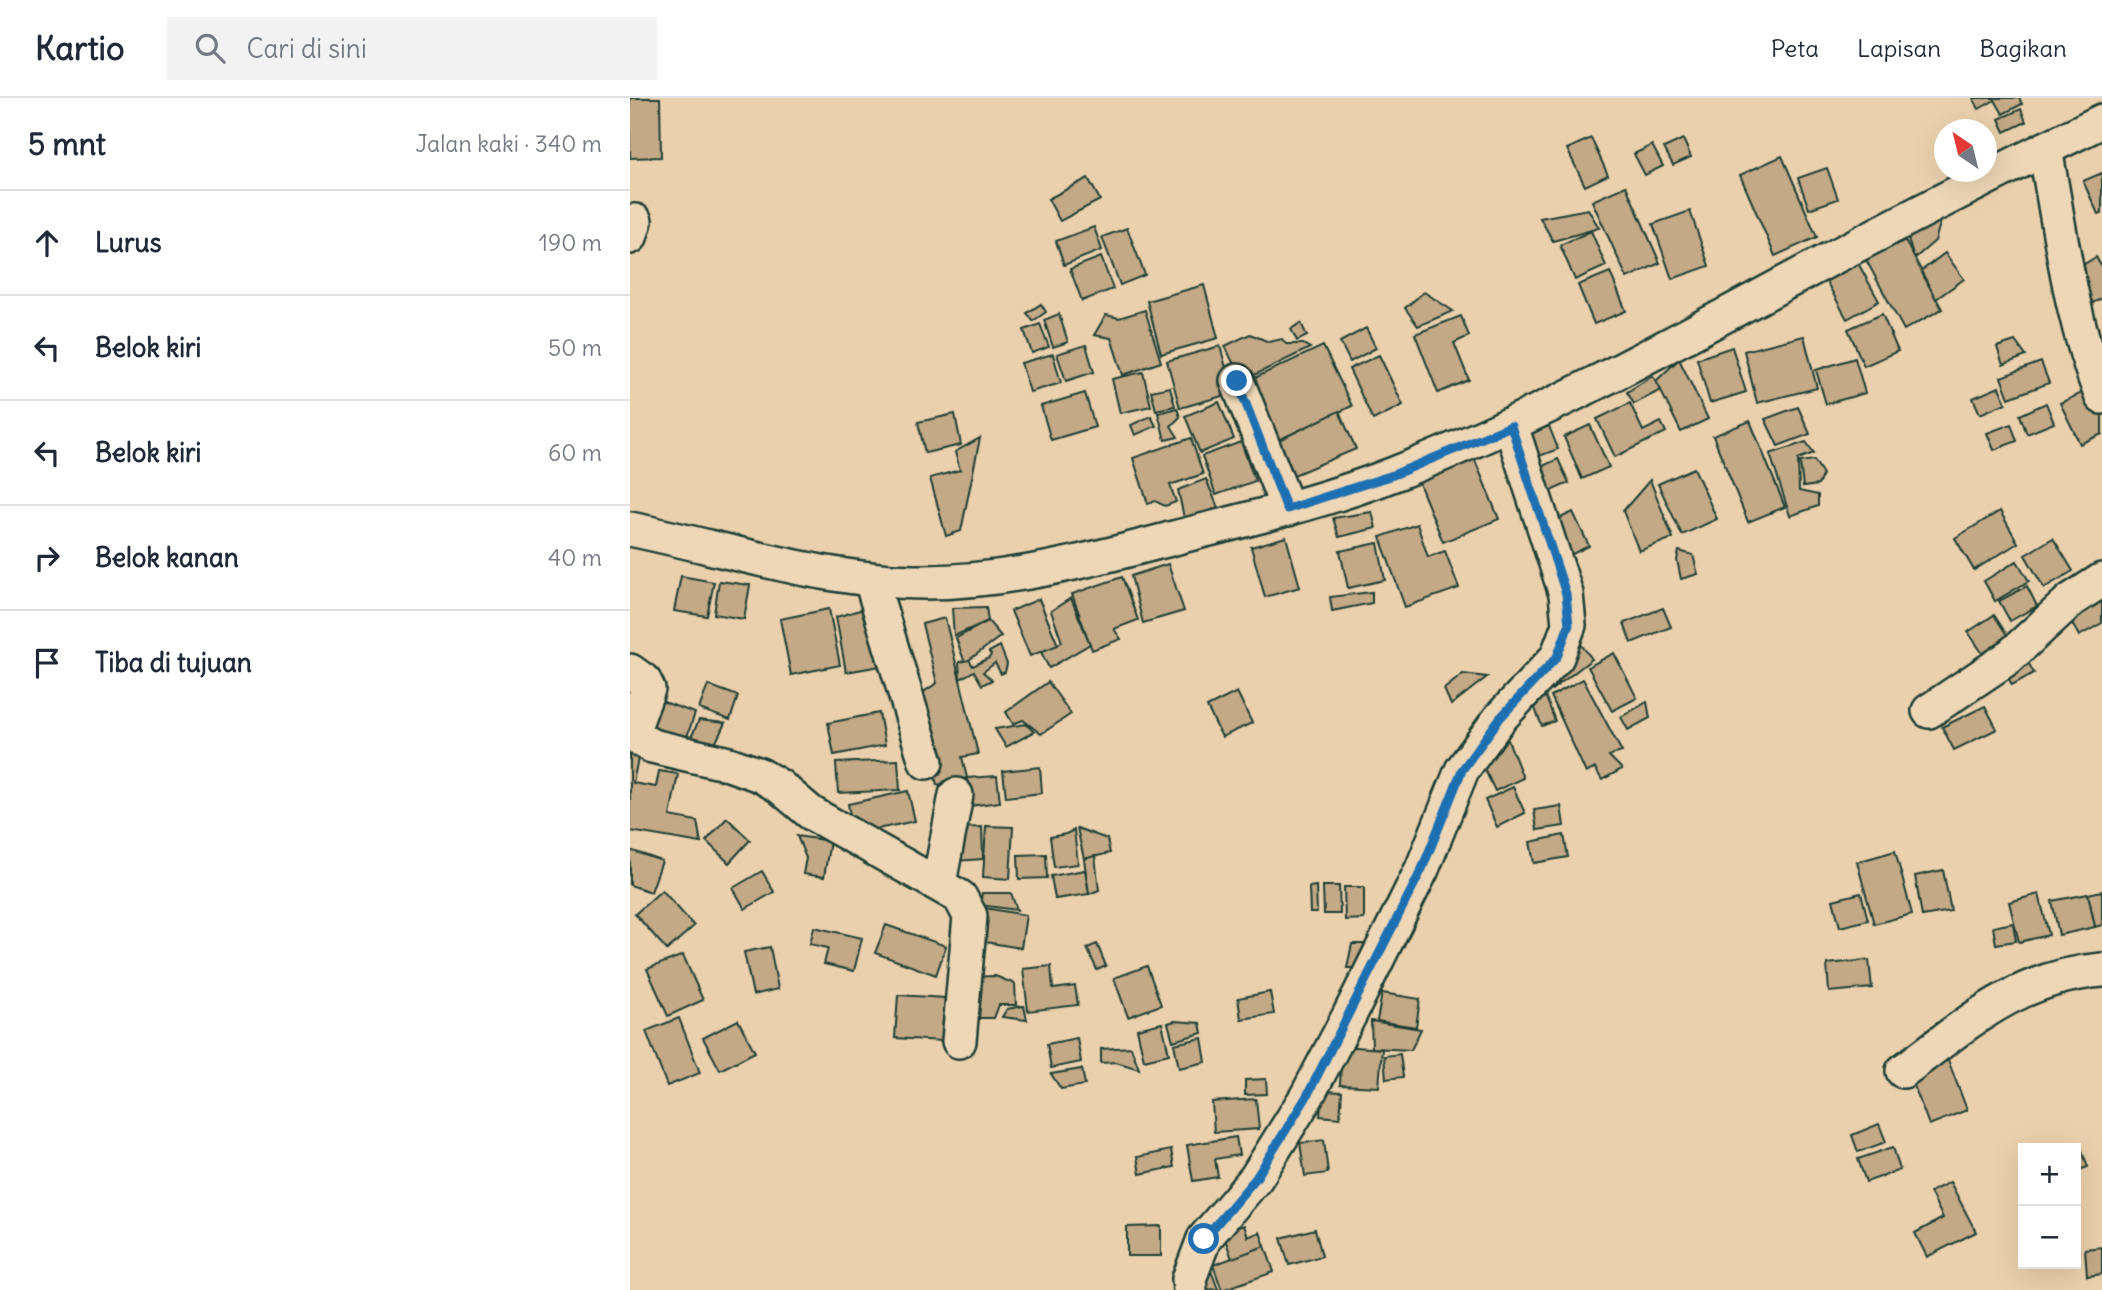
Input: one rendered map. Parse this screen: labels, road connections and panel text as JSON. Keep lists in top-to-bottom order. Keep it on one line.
{"north":"top left","page":{"header":"Kartio","search":"Cari di sini","nav":["Peta","Lapisan","Bagikan"],"heading":["5 mnt","Jalan kaki · 340 m"],"list":[["Lurus","190 m"],["Belok kiri","50 m"],["Belok kiri","60 m"],["Belok kanan","40 m"],"Tiba di tujuan"],"map_buttons":["+","−"]}}
